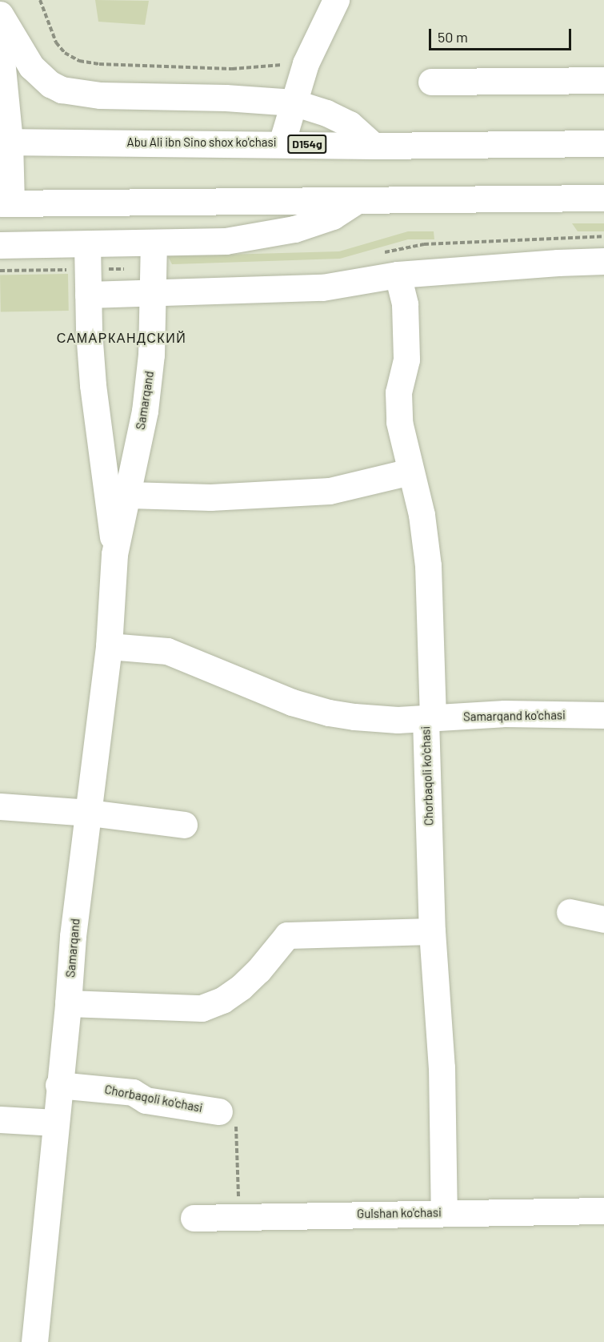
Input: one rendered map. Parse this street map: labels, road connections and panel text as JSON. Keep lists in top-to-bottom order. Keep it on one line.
{"streets":{"street":["Abu Ali ibn Sino shox ko'chasi","D154g","Samarqand","Samarqand ko'chasi","Chorbaqoli ko'chasi","Gulshan ko'chasi"]},"crossings":[["Samarqand","Chorbaqoli ko'chasi"],["Samarqand ko'chasi","Chorbaqoli ko'chasi"],["Chorbaqoli ko'chasi","Gulshan ko'chasi"]],"districts":["САМАРКАНДСКИЙ"],"scale_bar":"50 m"}
